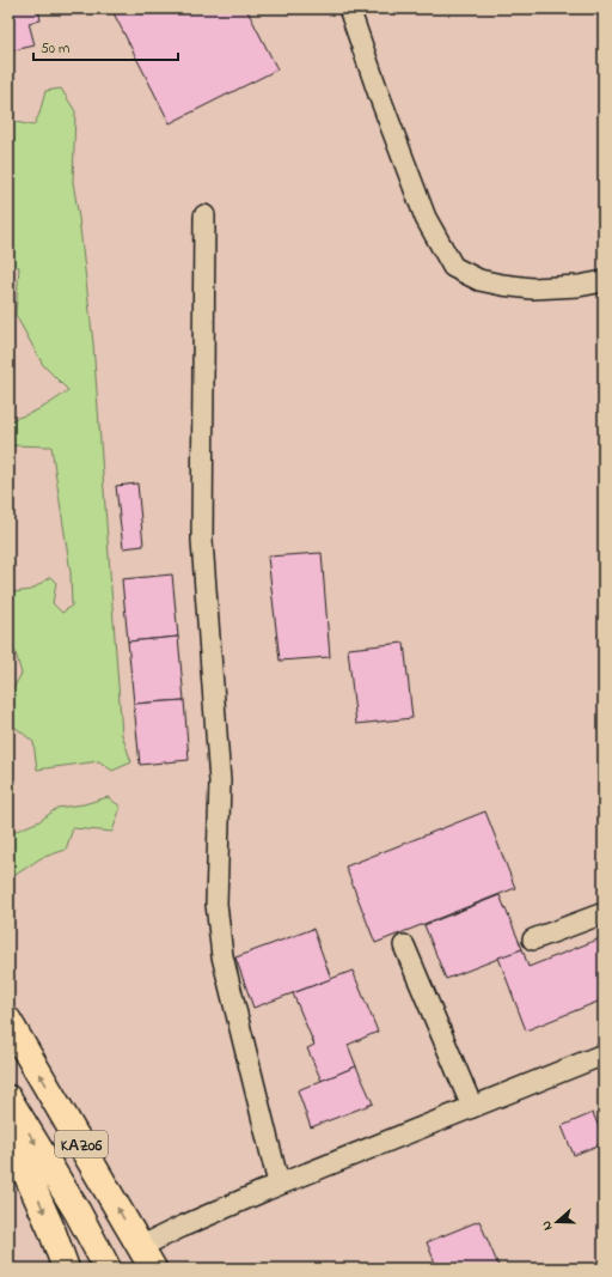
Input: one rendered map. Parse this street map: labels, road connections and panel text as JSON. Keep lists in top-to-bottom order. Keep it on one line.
{"streets":{"highway":["KАZ06"]},"scale_bar":"50 m","north":"left"}
